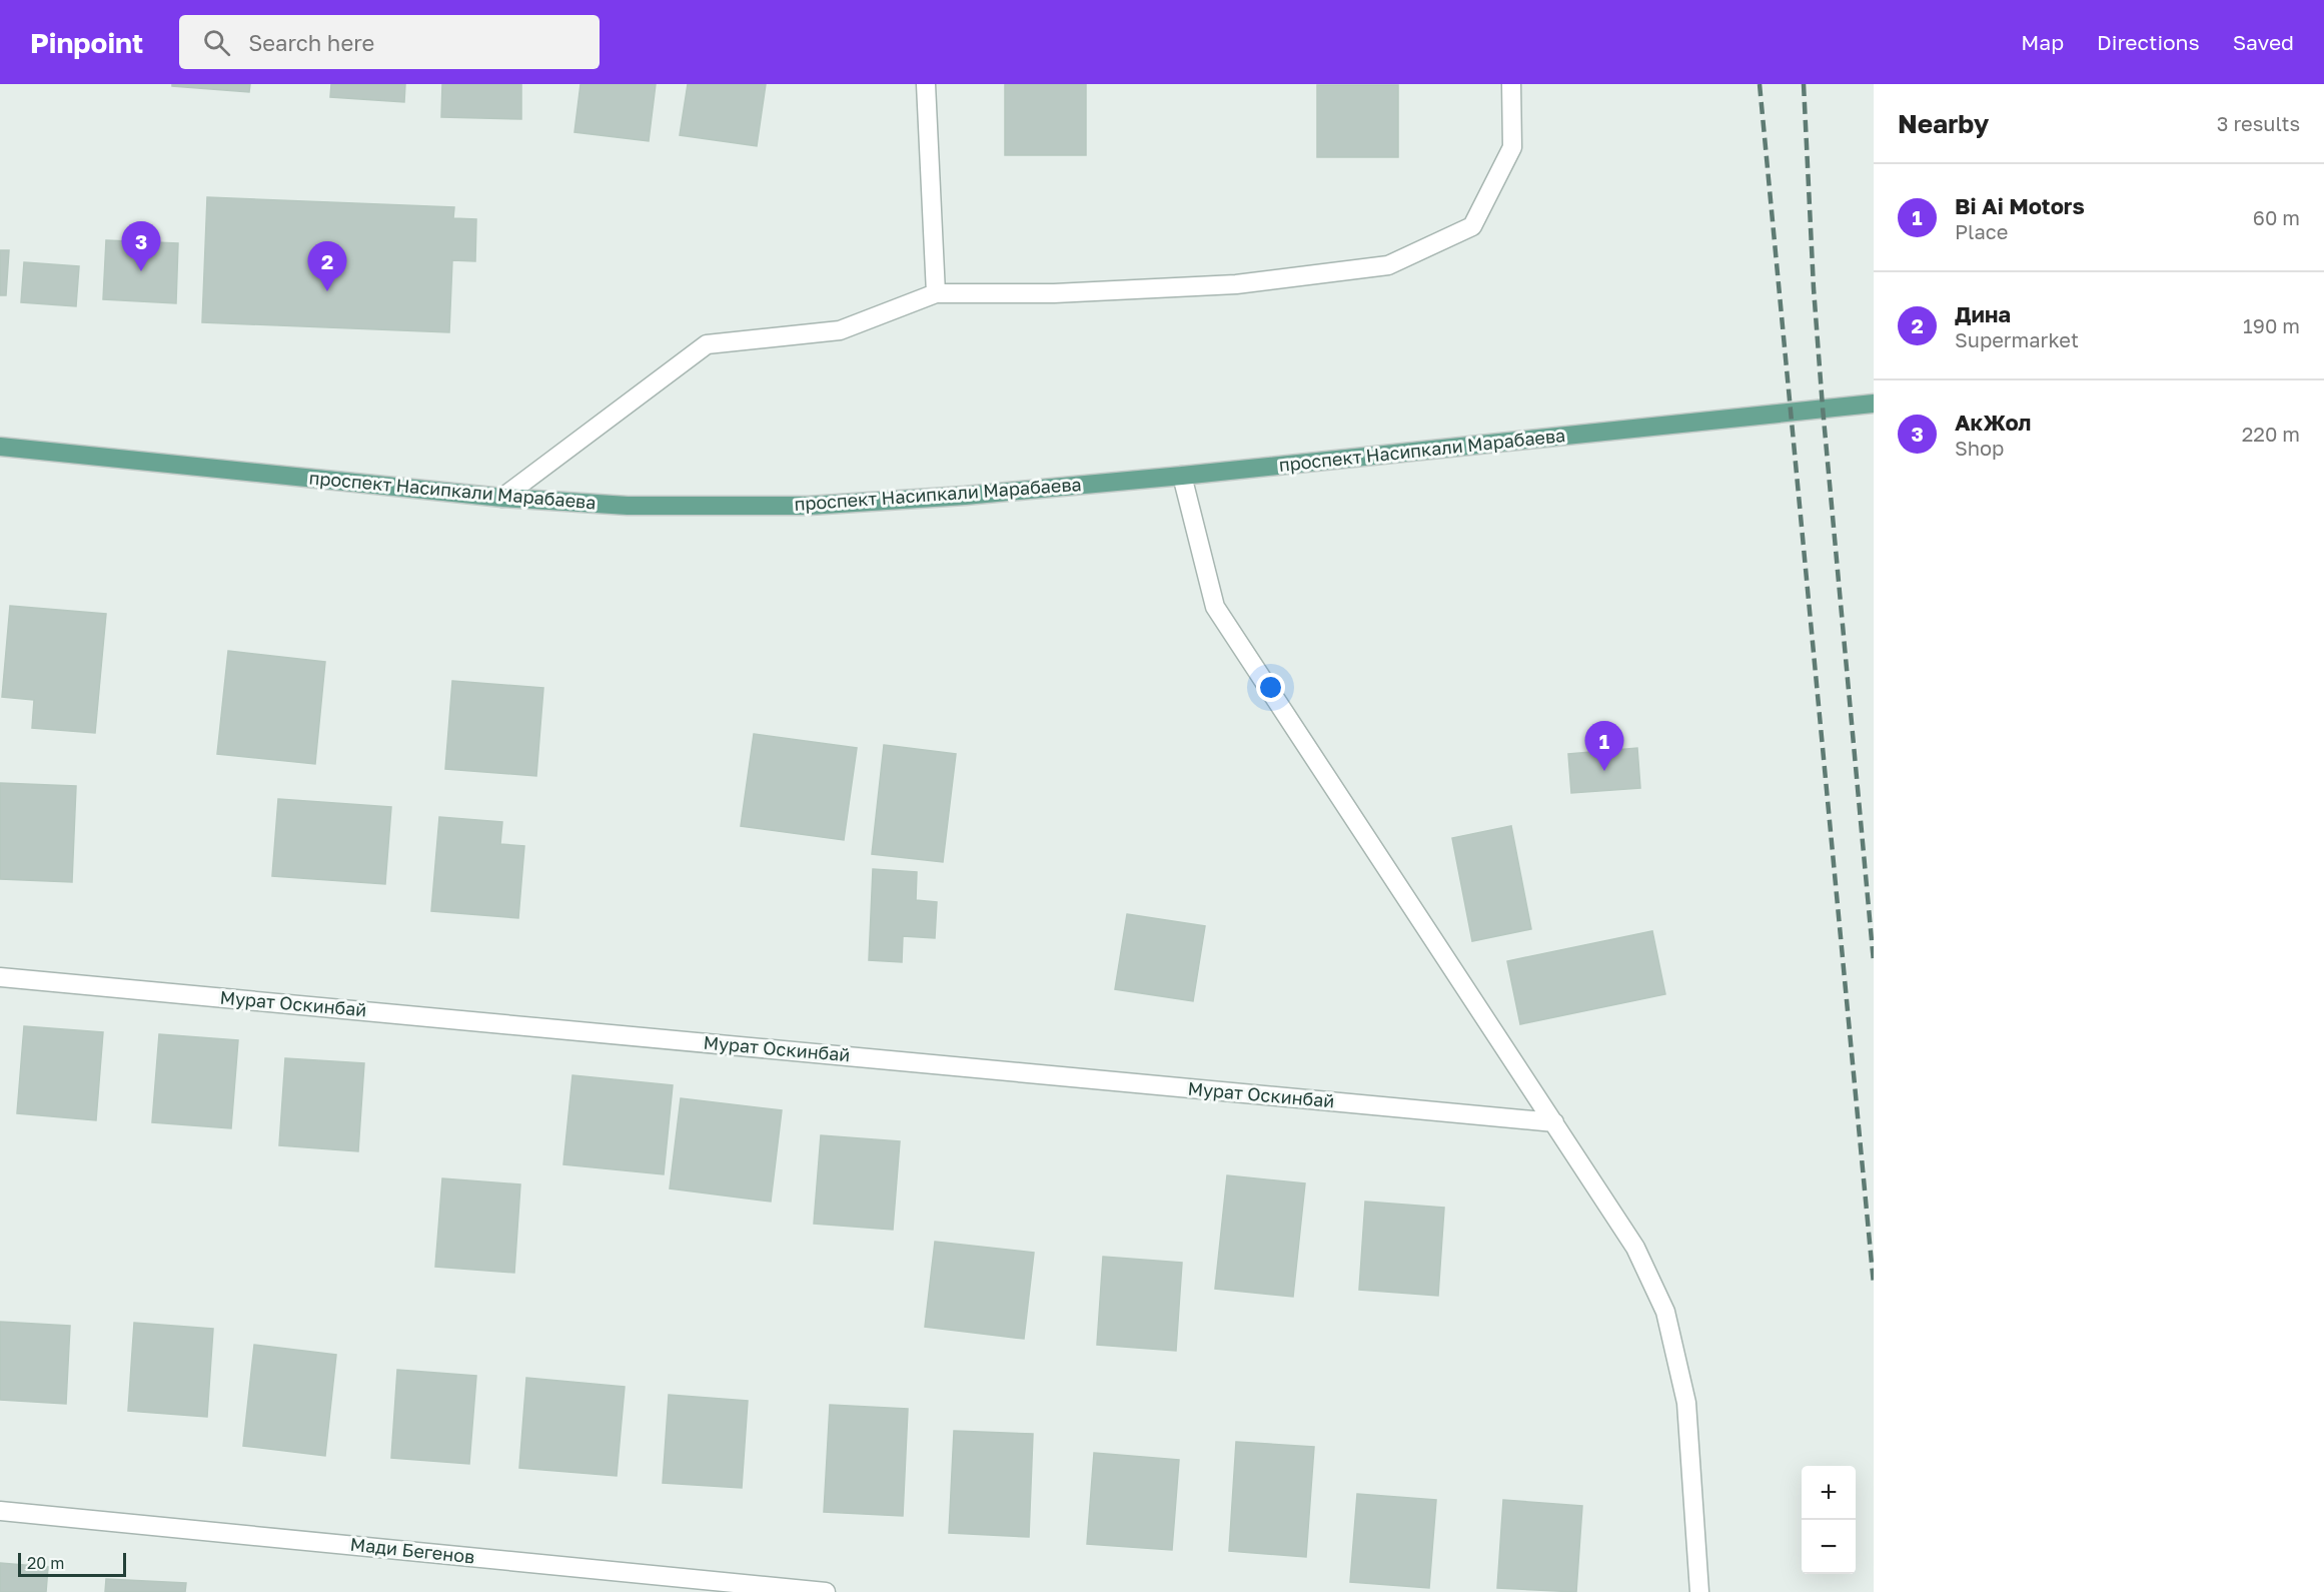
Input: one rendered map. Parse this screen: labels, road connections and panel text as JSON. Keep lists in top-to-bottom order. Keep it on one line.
{"streets":{"main road":["проспект Насипкали Марабаева"],"street":["Мурат Оскинбай","Мади Бегенов"]},"scale_bar":"20 m","page":{"header":"Pinpoint","search":"Search here","nav":["Map","Directions","Saved"],"heading":["Nearby","3 results"],"list":[{"mark":"1","name":"Bi Ai Motors","note":"Place","value":"60 m"},{"mark":"2","name":"Дина","note":"Supermarket","value":"190 m"},{"mark":"3","name":"АкЖол","note":"Shop","value":"220 m"}],"pins":["3","2","1"],"map_buttons":["+","−"],"scale":"20 m"}}
